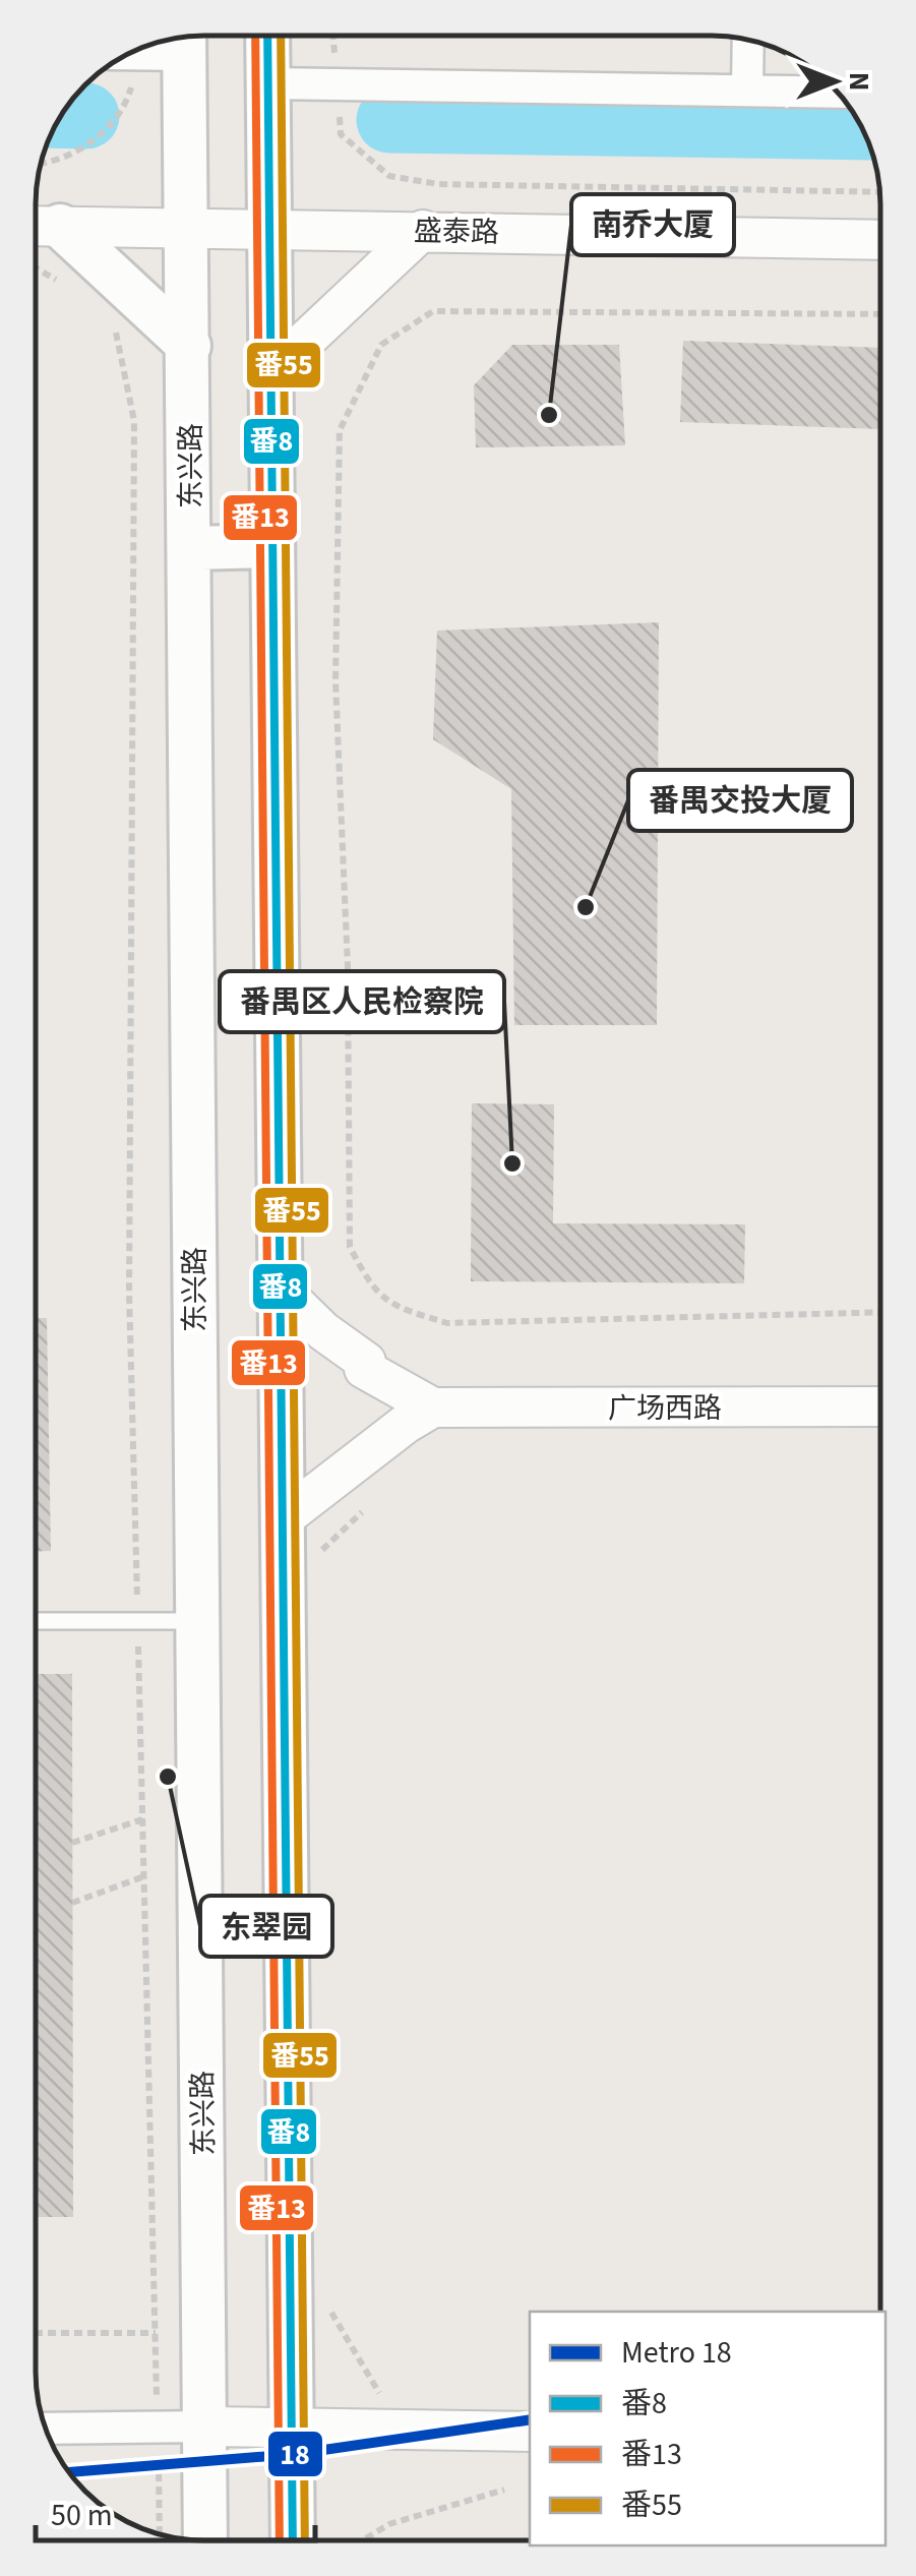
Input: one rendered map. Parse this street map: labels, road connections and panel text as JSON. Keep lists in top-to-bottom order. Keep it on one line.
{"streets":{"main road":["东兴路"],"street":["盛泰路","广场西路"]},"crossings":[["盛泰路","东兴路"]],"places":["南乔大厦","番禺交投大厦","番禺区人民检察院","东翠园"],"lines":["transit line 番8","transit line 番13","transit line 番55","metro line 18"],"legend":["Metro 18","番8","番13","番55"],"scale_bar":"50 m","north":"right"}
